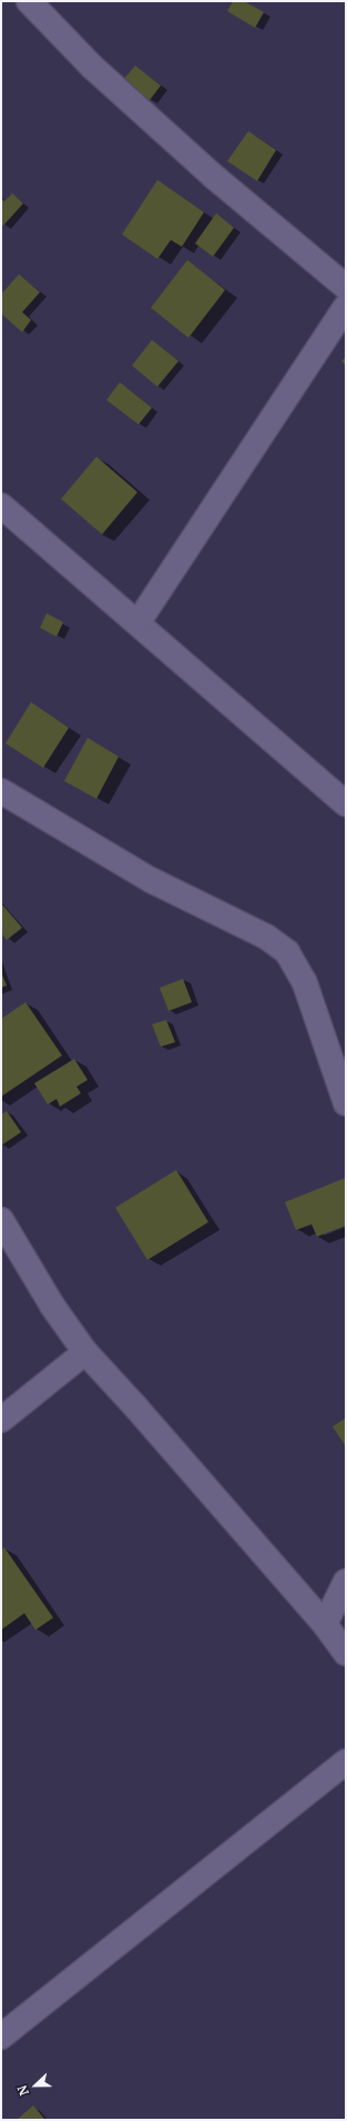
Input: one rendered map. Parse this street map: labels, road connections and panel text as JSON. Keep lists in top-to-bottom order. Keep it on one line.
{"north":"left"}
